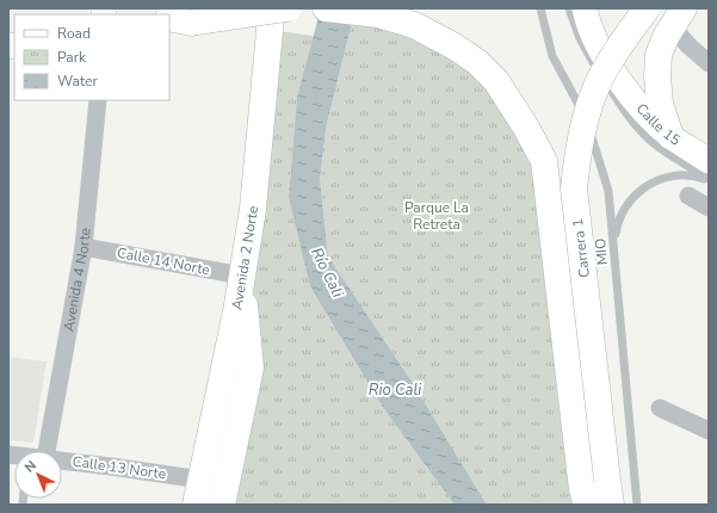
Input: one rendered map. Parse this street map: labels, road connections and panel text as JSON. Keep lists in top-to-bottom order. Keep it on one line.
{"streets":{"main road":["Carrera 1","Avenida 2 Norte"],"street":["Calle 15","Calle 14 Norte","Avenida 4 Norte","Calle 13 Norte"],"lane":["MIO"]},"crossings":[["Avenida 2 Norte","Calle 14 Norte"],["Avenida 2 Norte","Calle 13 Norte"],["Calle 14 Norte","Avenida 4 Norte"]],"water":["Río Cali","Rio Cali"],"parks":["Parque La Retreta"],"legend":["Road","Park","Water"],"north":"top left"}
